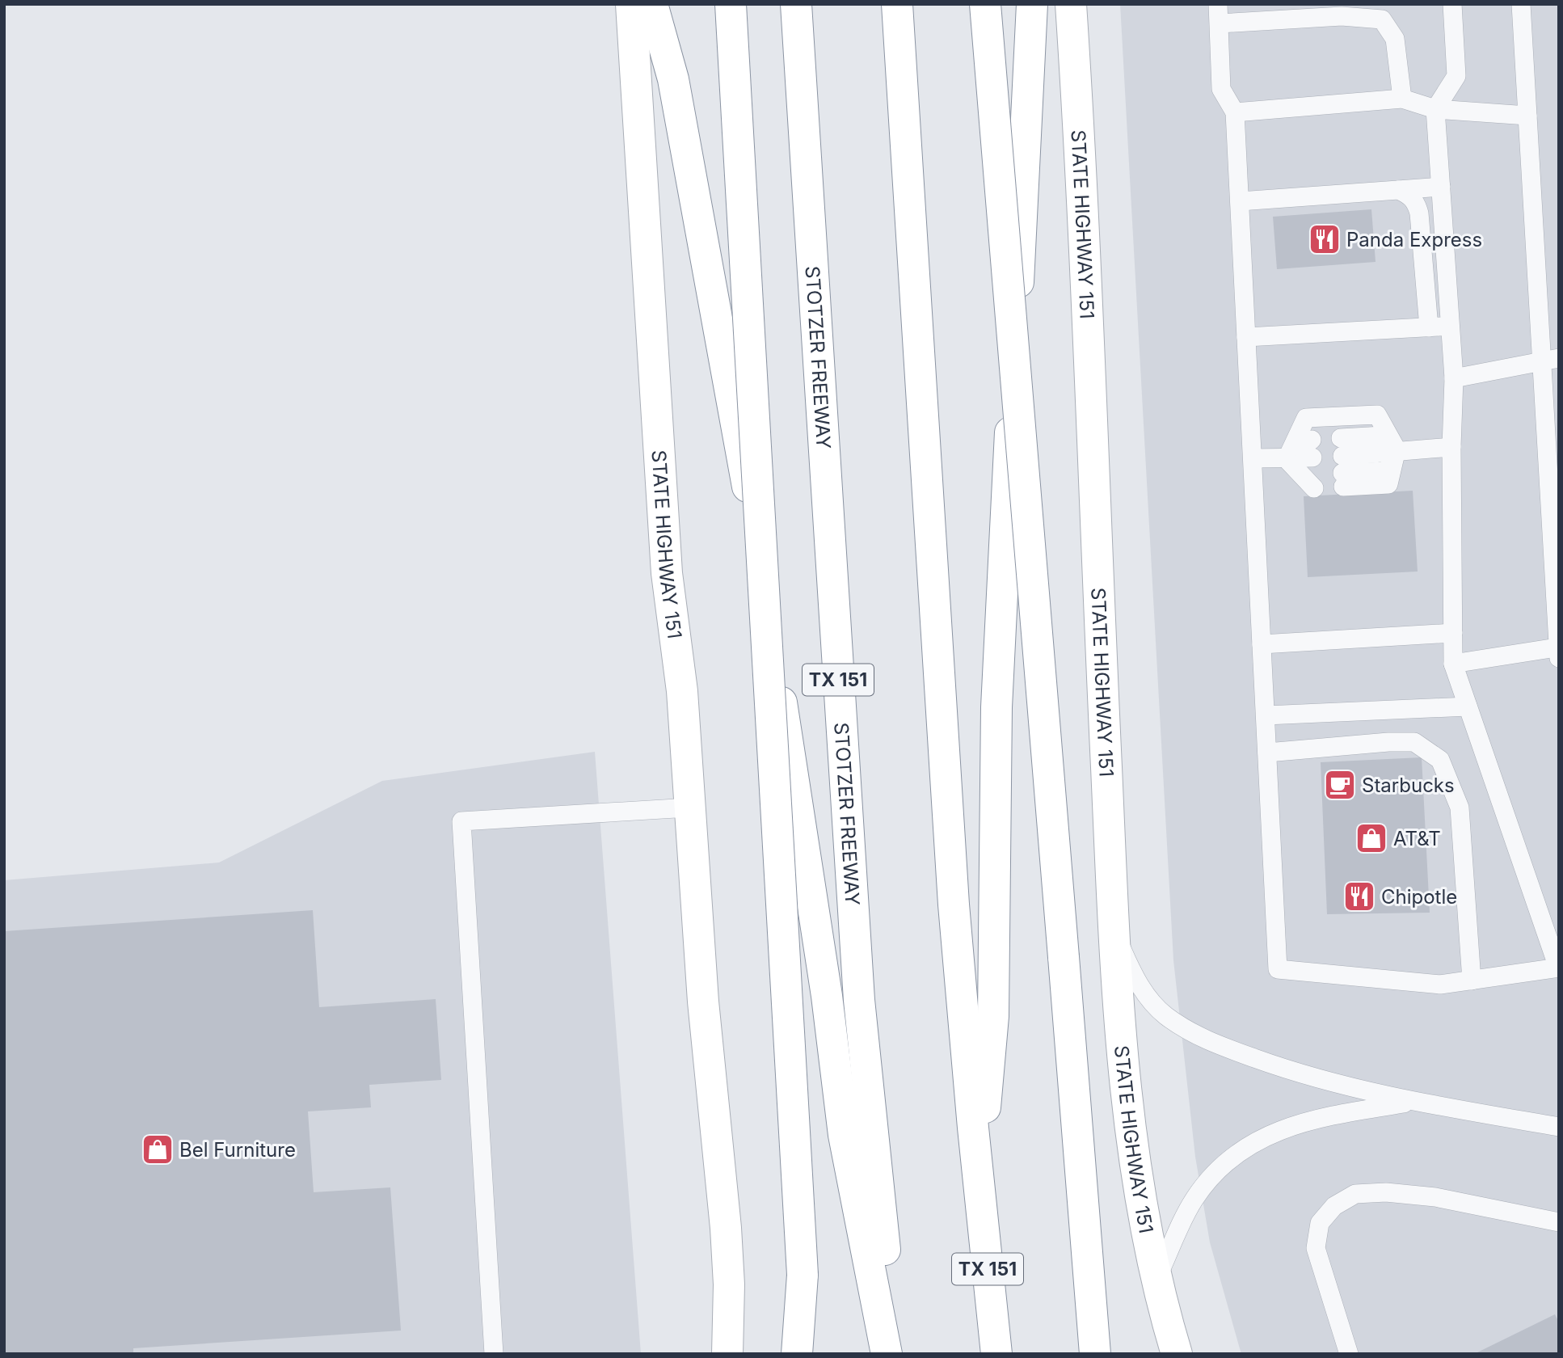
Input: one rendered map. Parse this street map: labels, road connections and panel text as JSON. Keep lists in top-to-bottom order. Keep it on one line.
{"streets":{"main road":["STATE HIGHWAY 151","STOTZER FREEWAY","TX 151"]},"places":{"restaurant":["Panda Express","Chipotle"],"cafe":["Starbucks"],"shop":["AT&T","Bel Furniture"]}}
